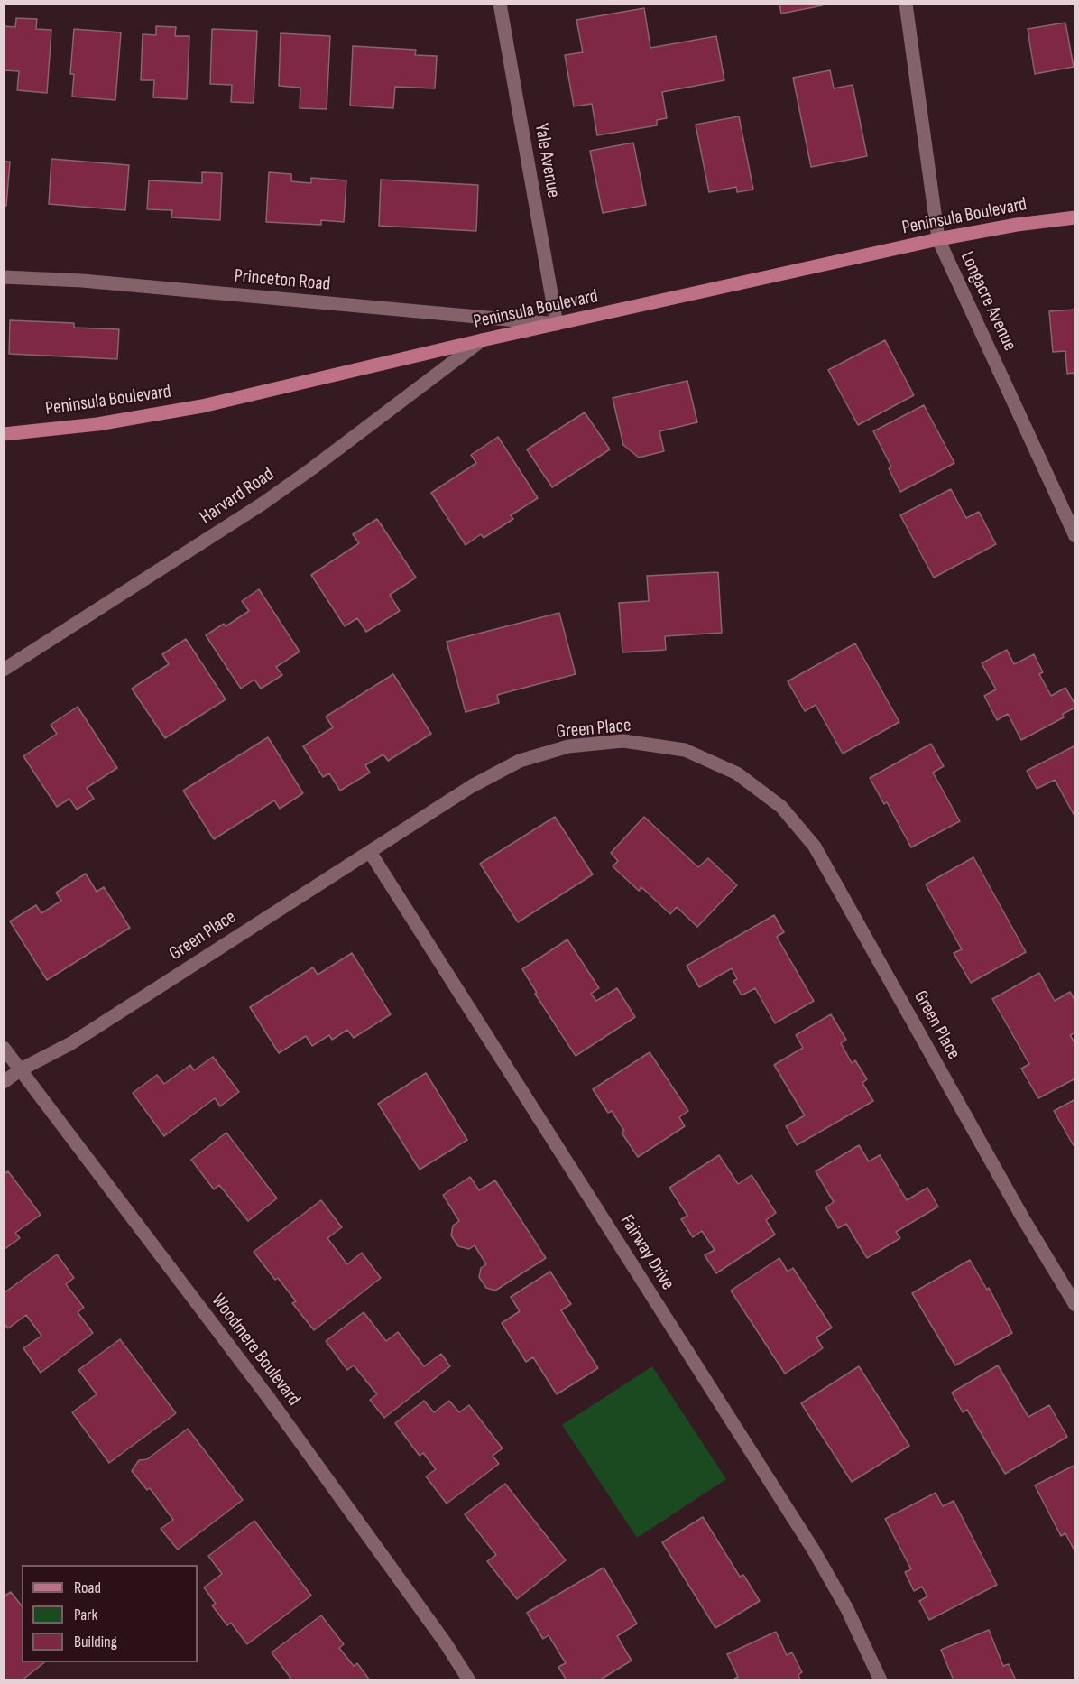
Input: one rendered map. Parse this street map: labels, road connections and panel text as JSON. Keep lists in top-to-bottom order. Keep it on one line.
{"streets":{"main road":["Peninsula Boulevard"],"street":["Yale Avenue","Princeton Road","Longacre Avenue","Harvard Road","Green Place","Fairway Drive","Woodmere Boulevard"]},"crossings":[["Yale Avenue","Peninsula Boulevard"],["Yale Avenue","Princeton Road"],["Peninsula Boulevard","Princeton Road"],["Peninsula Boulevard","Longacre Avenue"],["Peninsula Boulevard","Harvard Road"],["Green Place","Fairway Drive"],["Green Place","Woodmere Boulevard"]],"legend":["Road","Park","Building"]}
